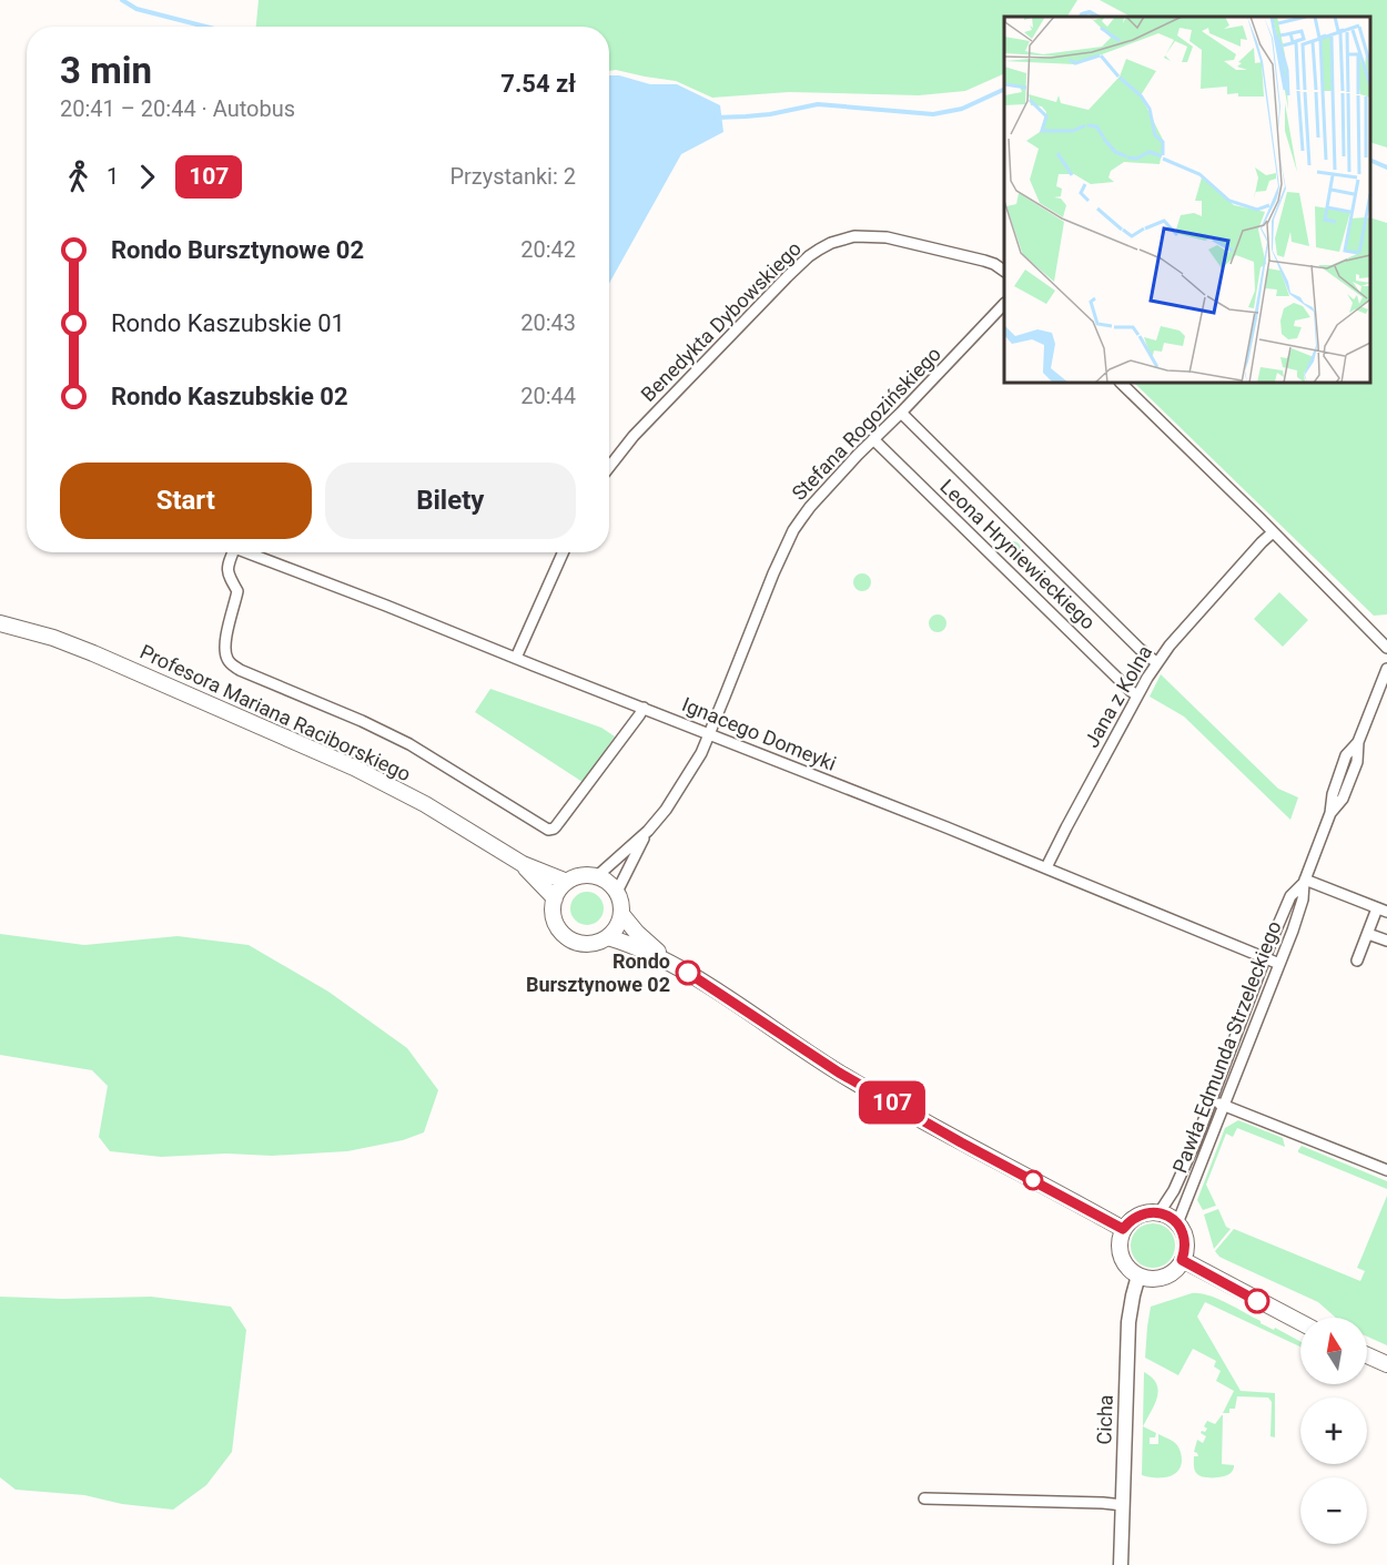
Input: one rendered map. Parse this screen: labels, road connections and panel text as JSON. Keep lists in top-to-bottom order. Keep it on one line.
{"streets":{"main road":["Profesora Mariana Raciborskiego"],"street":["Benedykta Dybowskiego","Stefana Rogozińskiego","Leona Hryniewieckiego","Jana z Kolna","Ignacego Domeyki","Pawła Edmunda Strzeleckiego","Cicha"]},"crossings":[["Stefana Rogozińskiego","Leona Hryniewieckiego"],["Stefana Rogozińskiego","Profesora Mariana Raciborskiego"],["Stefana Rogozińskiego","Ignacego Domeyki"],["Leona Hryniewieckiego","Jana z Kolna"],["Jana z Kolna","Ignacego Domeyki"],["Ignacego Domeyki","Pawła Edmunda Strzeleckiego"],["Pawła Edmunda Strzeleckiego","Cicha"]],"places":["Rondo Bursztynowe 02"],"lines":["bus line 107"],"north":"top","page":{"on_map":"107","heading":["3 min","20:41 – 20:44 · Autobus","7.54 zł"],"legs":["1","107","Przystanki: 2"],"list":[{"name":"Rondo Bursztynowe 02","value":"20:42"},{"name":"Rondo Kaszubskie 01","value":"20:43"},{"name":"Rondo Kaszubskie 02","value":"20:44"}],"buttons":["Start","Bilety"],"map_buttons":["+","−"]}}
